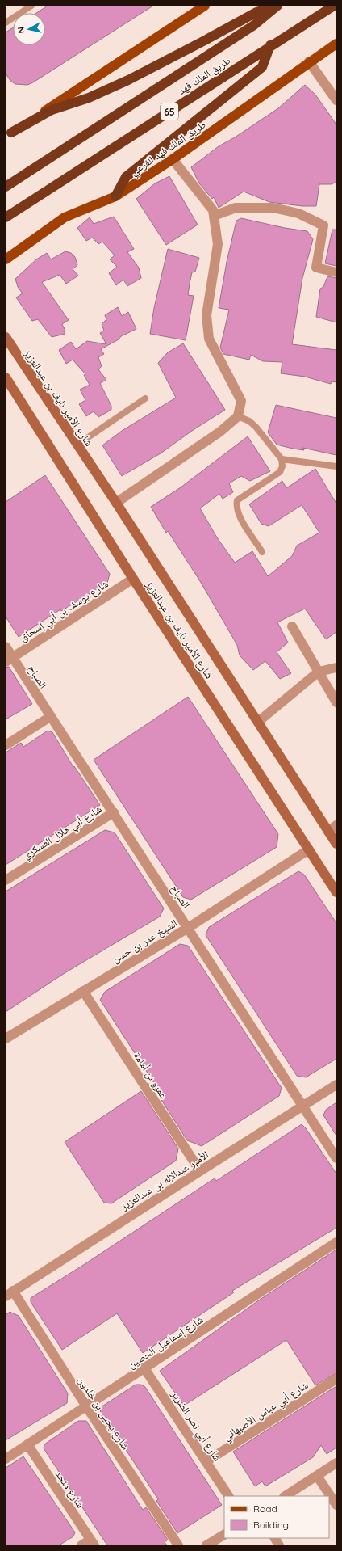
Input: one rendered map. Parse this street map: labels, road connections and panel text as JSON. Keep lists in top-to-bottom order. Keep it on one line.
{"streets":{"highway":["طريق الملك فهد","65"],"main road":["طريق الملك فهد الفرعي"],"street":["شارع الأمير نايف بن عبدالعزيز","شارع يوسف بن أبي إسحاق","الصباح","شارع أبي هلال العسكري","الشيخ عمر بن حسن","عمرو بن أمامة","الأمير عبدالإله بن عبدالعزيز","شارع إسماعيل الحصين","شارع أبي عباس الأصبهاني","شارع يحيى بن خلدون","شارع أبي نصر الضرير","شارع منجد"]},"crossings":[["شارع الأمير نايف بن عبدالعزيز","شارع يوسف بن أبي إسحاق"],["شارع الأمير نايف بن عبدالعزيز","الشيخ عمر بن حسن"],["شارع يوسف بن أبي إسحاق","الصباح"],["الصباح","شارع أبي هلال العسكري"],["الصباح","الشيخ عمر بن حسن"],["الصباح","الأمير عبدالإله بن عبدالعزيز"],["الشيخ عمر بن حسن","عمرو بن أمامة"],["عمرو بن أمامة","الأمير عبدالإله بن عبدالعزيز"],["الأمير عبدالإله بن عبدالعزيز","شارع يحيى بن خلدون"],["شارع إسماعيل الحصين","شارع يحيى بن خلدون"],["شارع إسماعيل الحصين","شارع أبي نصر الضرير"],["شارع إسماعيل الحصين","شارع منجد"],["شارع أبي عباس الأصبهاني","شارع أبي نصر الضرير"]],"legend":["Road","Building"],"north":"left"}
